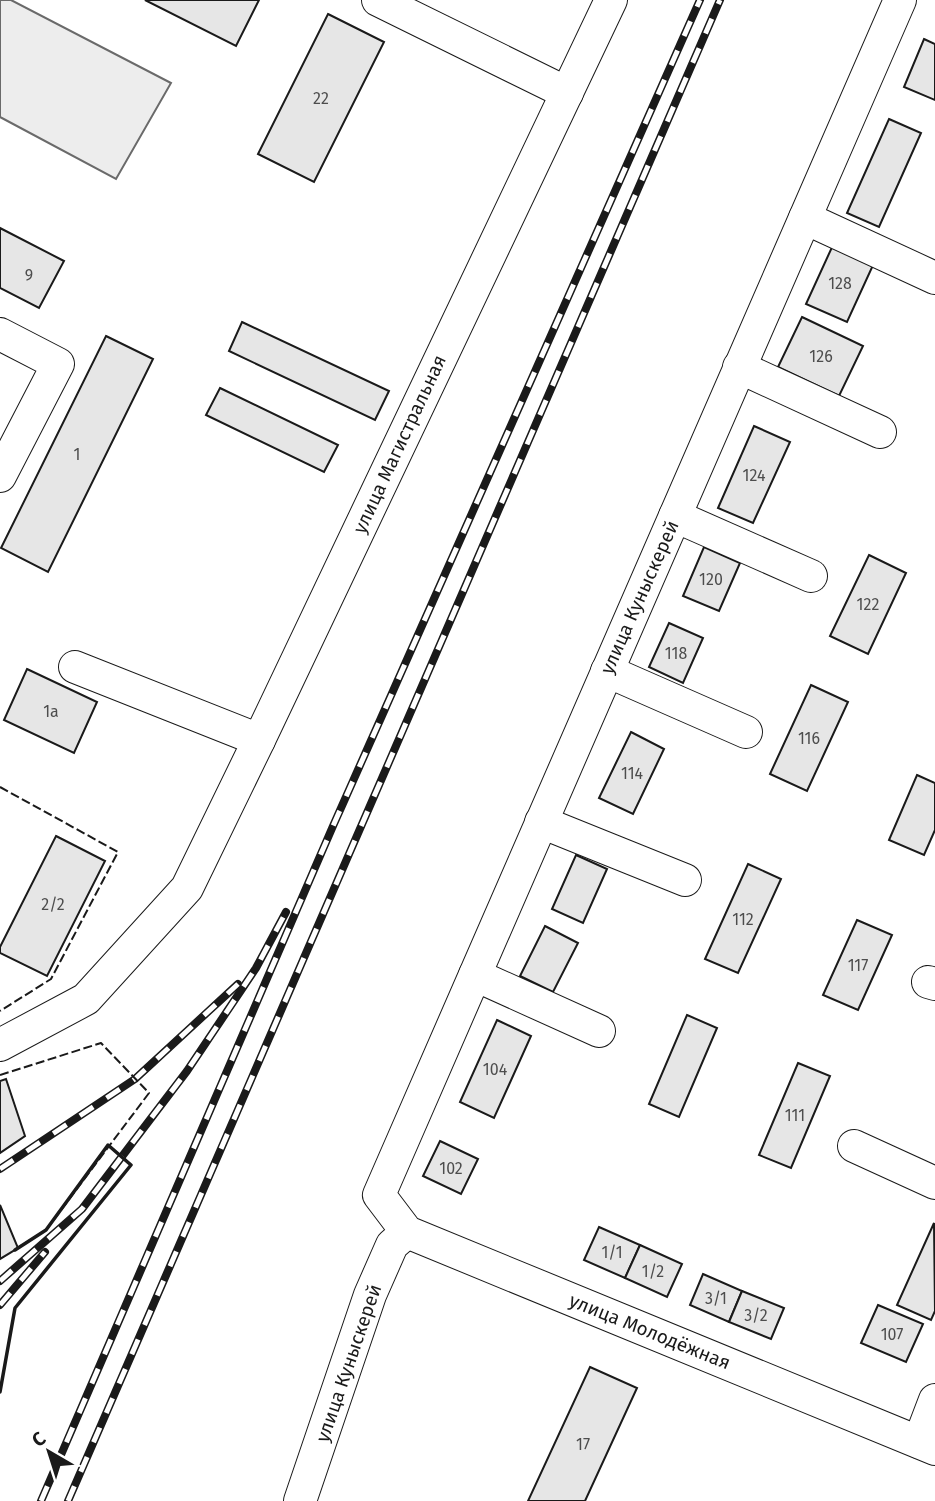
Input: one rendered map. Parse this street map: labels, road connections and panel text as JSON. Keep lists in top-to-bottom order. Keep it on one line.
{"streets":{"street":["улица Магистральная","улица Куныскерей","улица Молодёжная"]},"crossings":[["улица Куныскерей","улица Молодёжная"]],"house_numbers":["22","9","128","126","1","124","120","122","118","1а","116","114","2/2","112","117","104","111","102","1/1","1/2","3/1","3/2","107","17"],"north":"top left"}
